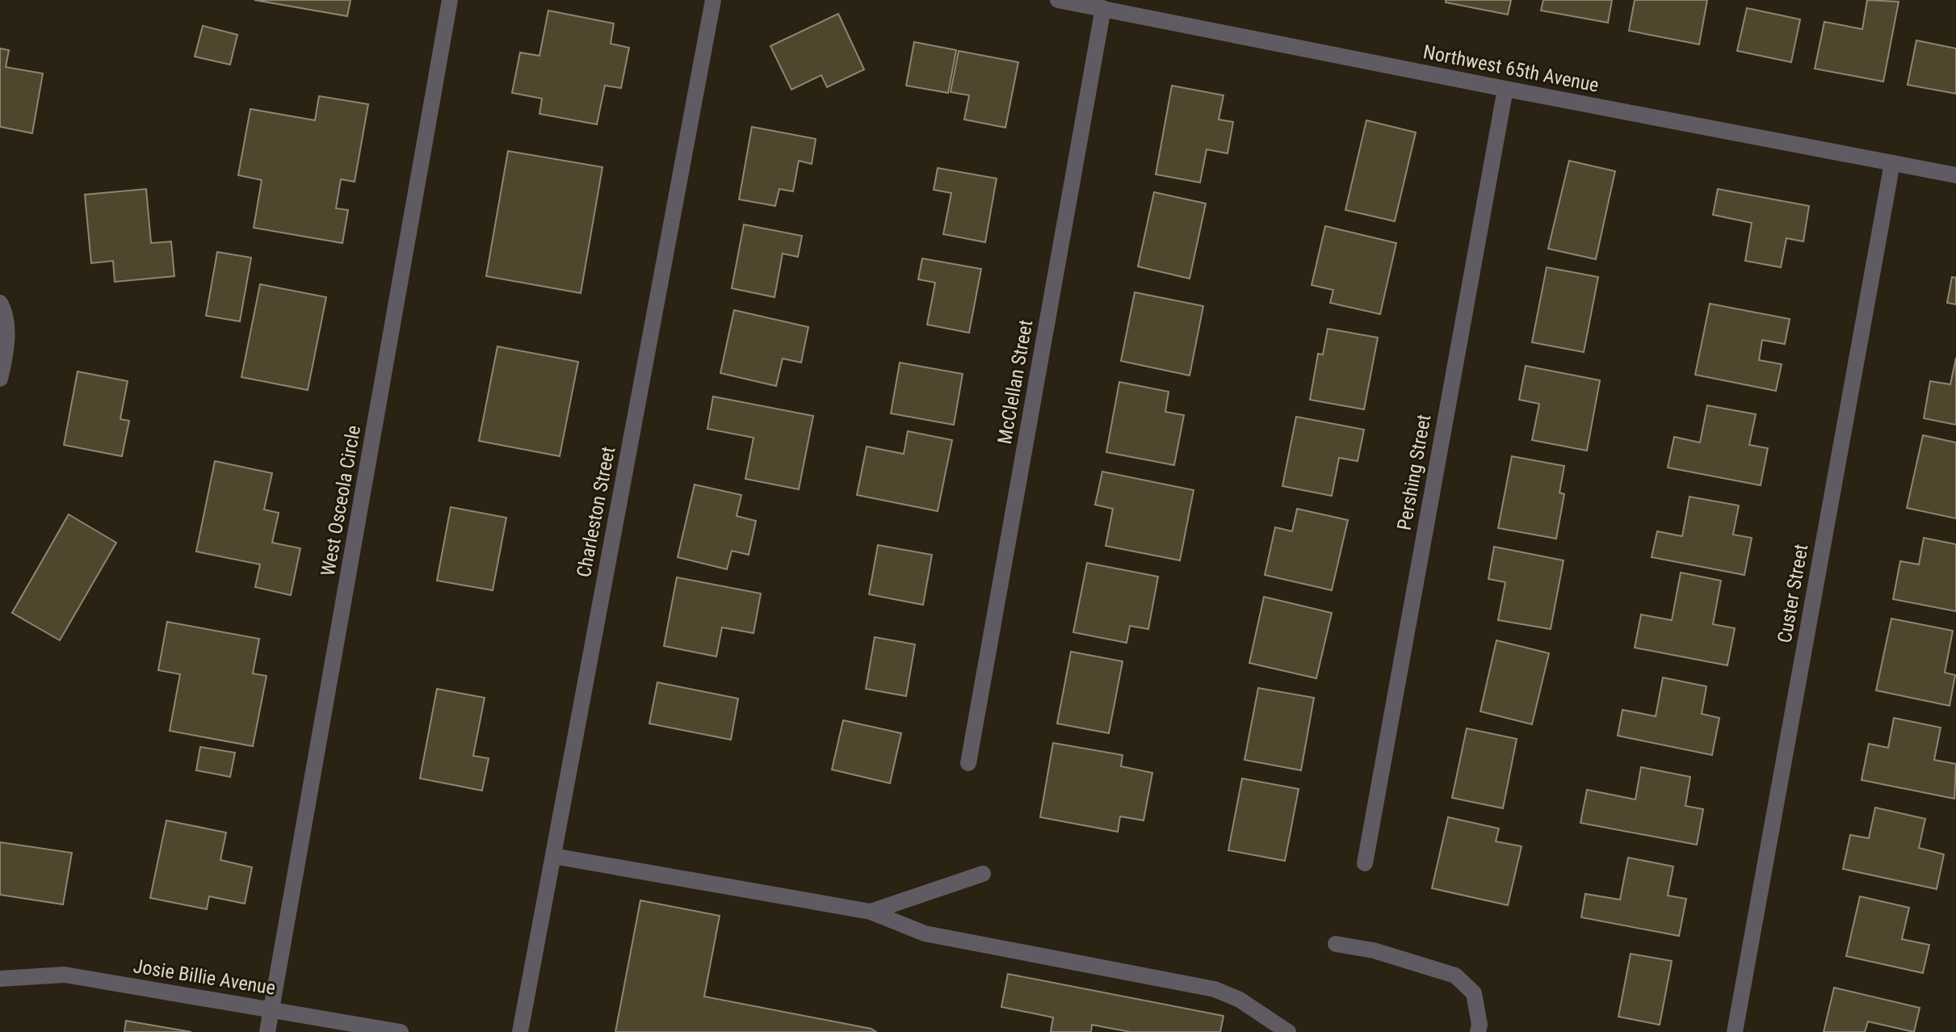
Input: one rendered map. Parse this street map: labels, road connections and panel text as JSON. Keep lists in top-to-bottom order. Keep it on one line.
{"streets":{"street":["Northwest 65th Avenue","McClellan Street","Pershing Street","West Osceola Circle","Charleston Street","Custer Street","Josie Billie Avenue"]},"crossings":[["Northwest 65th Avenue","McClellan Street"],["Northwest 65th Avenue","Pershing Street"],["Northwest 65th Avenue","Custer Street"],["West Osceola Circle","Josie Billie Avenue"]]}
